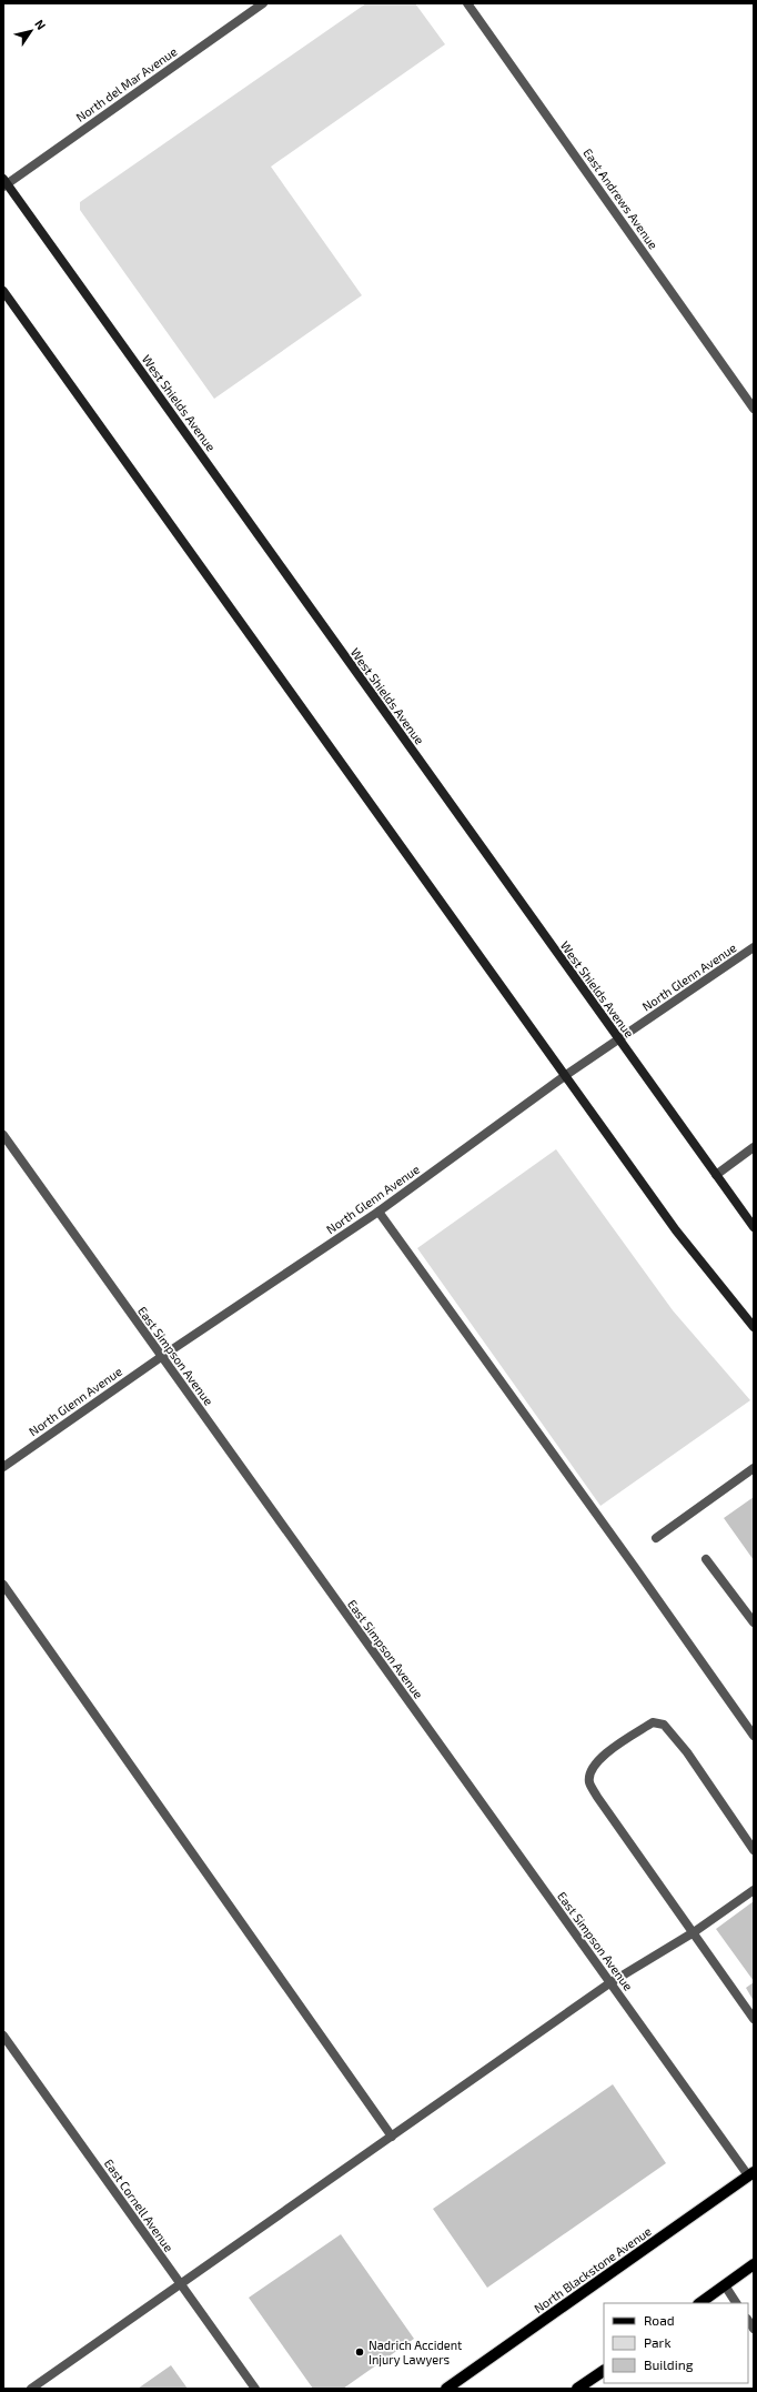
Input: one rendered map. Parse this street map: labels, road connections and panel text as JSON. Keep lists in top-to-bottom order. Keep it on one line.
{"streets":{"main road":["West Shields Avenue","North Blackstone Avenue"],"street":["North del Mar Avenue","East Andrews Avenue","North Glenn Avenue","East Simpson Avenue","East Cornell Avenue"]},"crossings":[["North del Mar Avenue","West Shields Avenue"],["West Shields Avenue","North Glenn Avenue"],["North Glenn Avenue","East Simpson Avenue"],["East Simpson Avenue","North Blackstone Avenue"]],"places":["Nadrich Accident Injury Lawyers"],"legend":["Road","Park","Building"],"north":"top right"}
